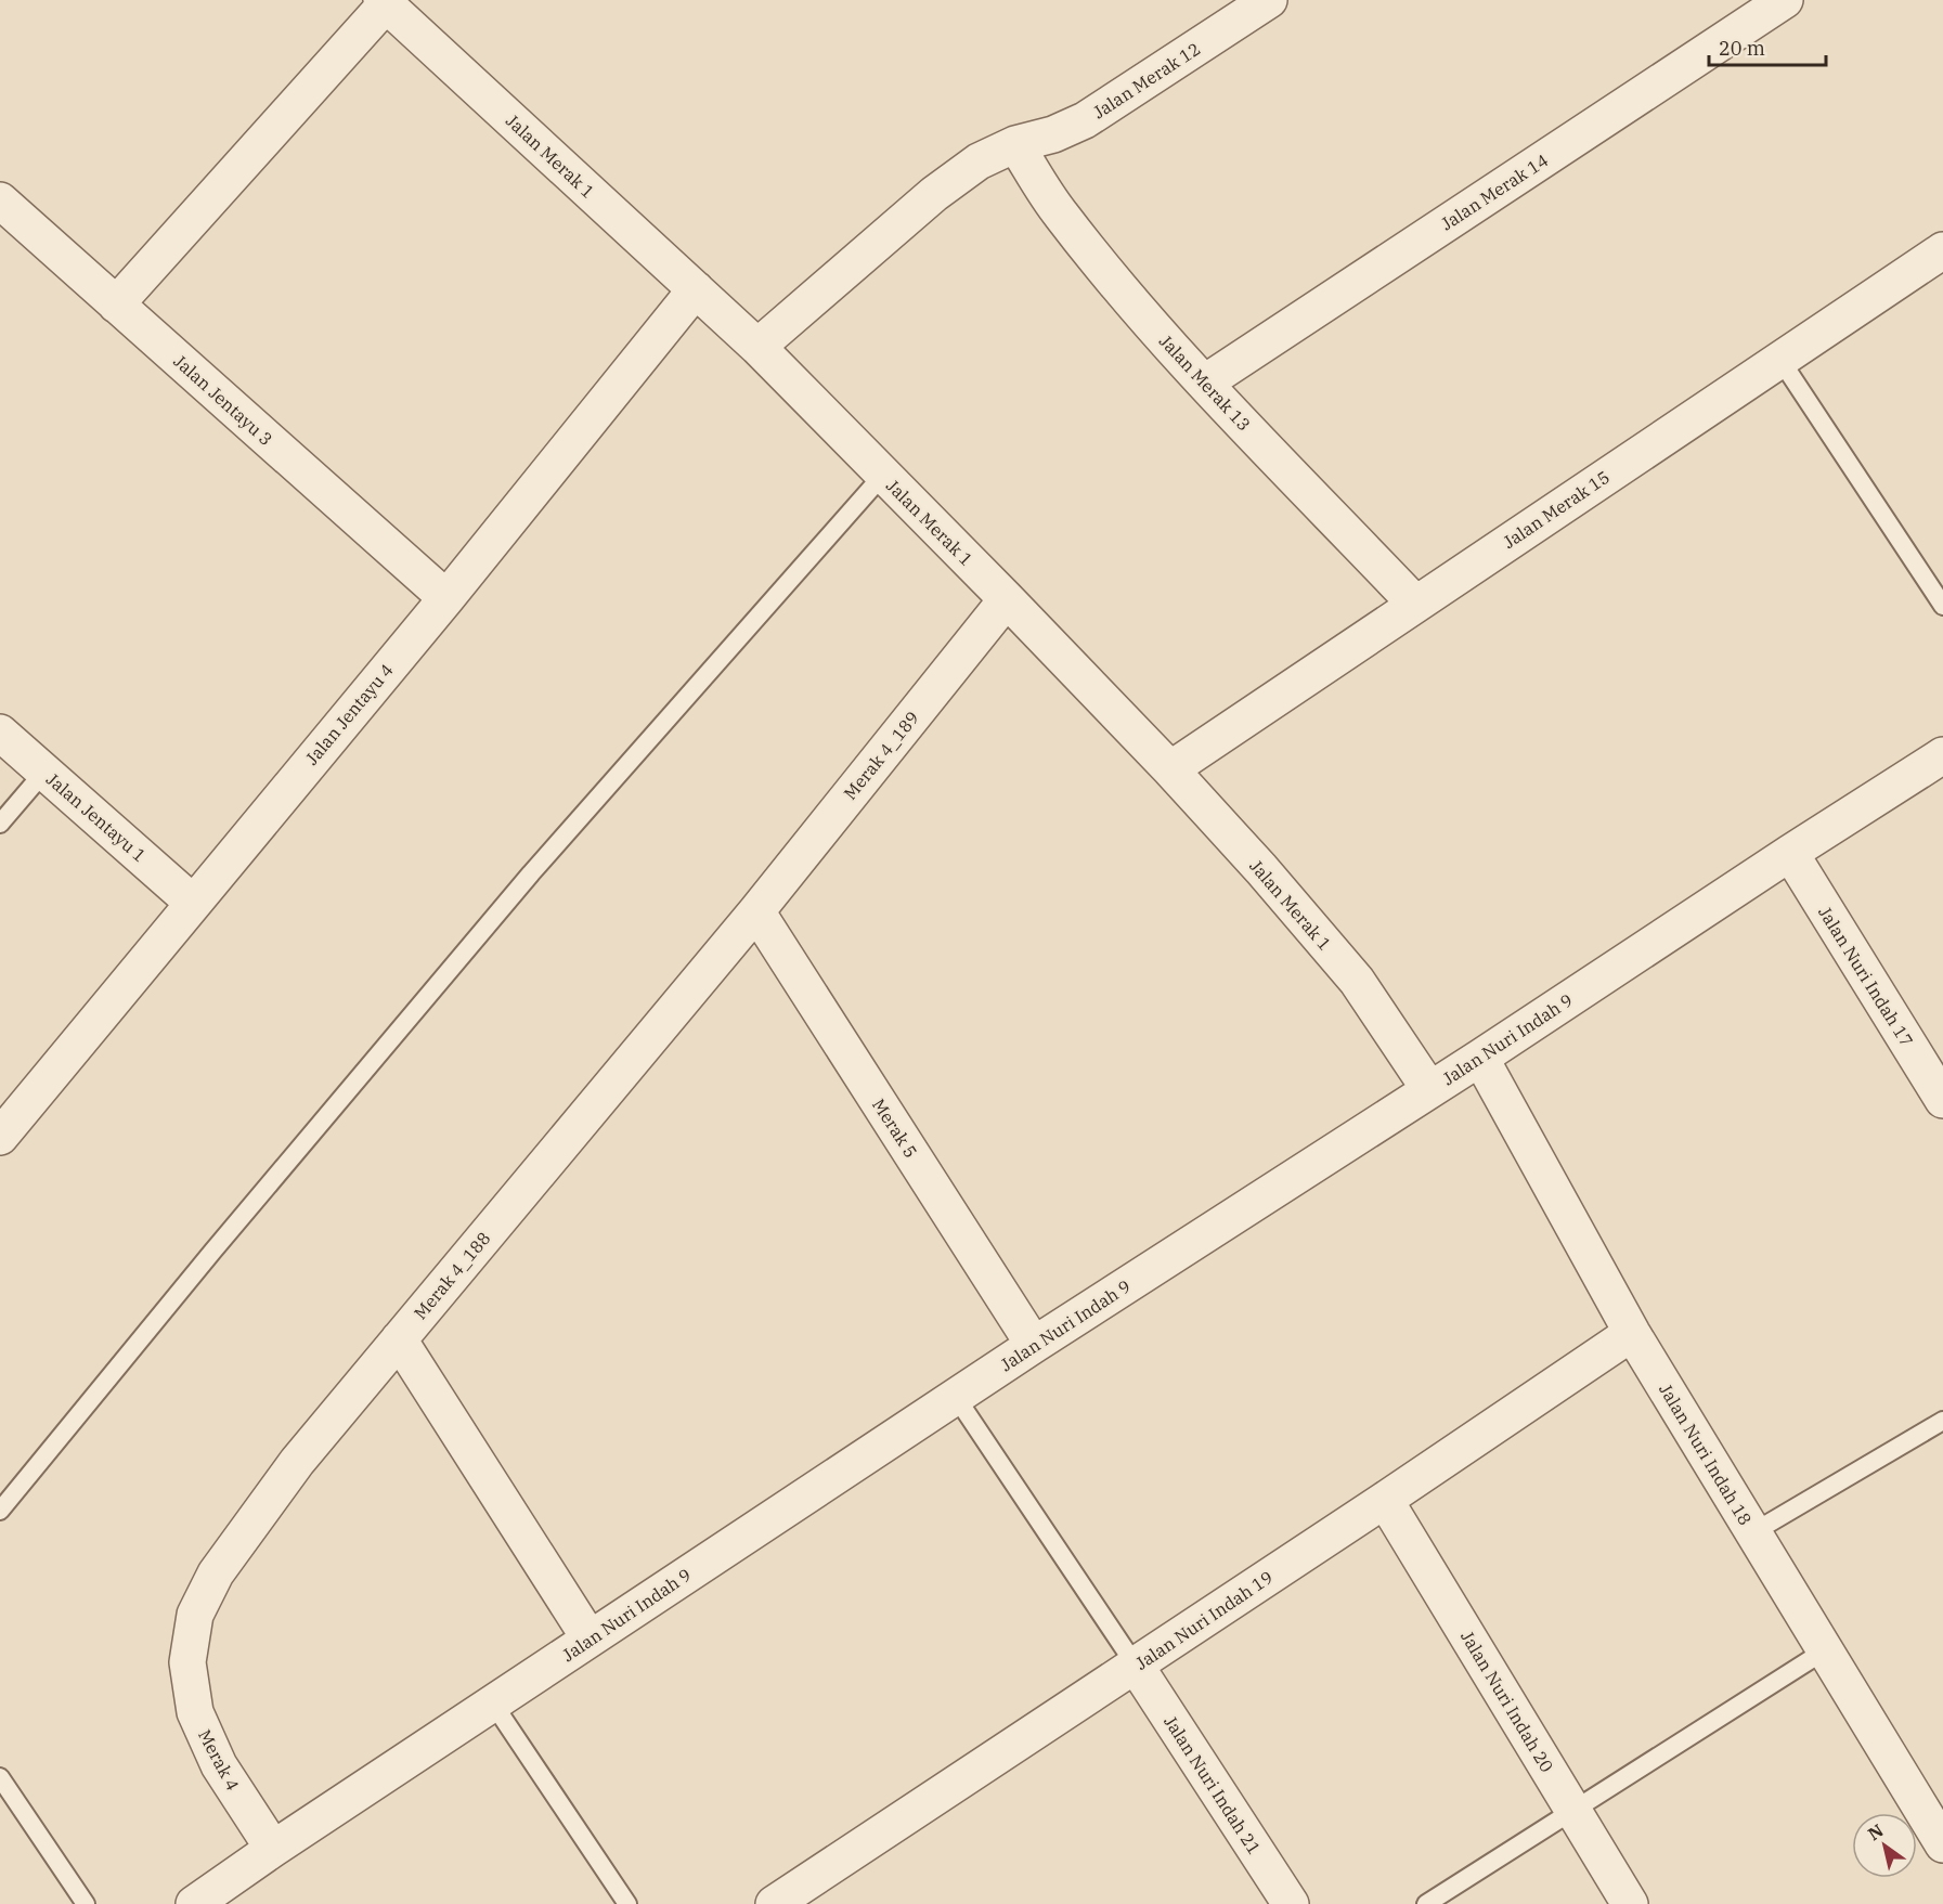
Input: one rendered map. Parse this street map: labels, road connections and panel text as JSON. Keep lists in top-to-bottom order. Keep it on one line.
{"streets":{"street":["Jalan Merak 12","Jalan Merak 1","Jalan Merak 14","Jalan Merak 13","Jalan Jentayu 3","Jalan Merak 15","Jalan Jentayu 4","Merak 4_189","Jalan Jentayu 1","Jalan Nuri Indah 17","Jalan Nuri Indah 9","Merak 5","Merak 4_188","Jalan Nuri Indah 18","Jalan Nuri Indah 19","Jalan Nuri Indah 20","Merak 4","Jalan Nuri Indah 21"]},"crossings":[["Jalan Merak 12","Jalan Merak 1"],["Jalan Merak 12","Jalan Merak 13"],["Jalan Merak 1","Jalan Merak 15"],["Jalan Merak 1","Jalan Jentayu 4"],["Jalan Merak 1","Merak 4_189"],["Jalan Merak 1","Jalan Nuri Indah 9"],["Jalan Merak 14","Jalan Merak 13"],["Jalan Merak 13","Jalan Merak 15"],["Jalan Jentayu 3","Jalan Jentayu 4"],["Jalan Jentayu 4","Jalan Jentayu 1"],["Merak 4_189","Merak 5"],["Merak 4_189","Merak 4_188"],["Jalan Nuri Indah 17","Jalan Nuri Indah 9"],["Jalan Nuri Indah 9","Merak 5"],["Jalan Nuri Indah 9","Jalan Nuri Indah 18"],["Jalan Nuri Indah 9","Merak 4"],["Merak 5","Merak 4_188"],["Merak 4_188","Merak 4"],["Jalan Nuri Indah 18","Jalan Nuri Indah 19"],["Jalan Nuri Indah 19","Jalan Nuri Indah 20"],["Jalan Nuri Indah 19","Jalan Nuri Indah 21"]],"scale_bar":"20 m","north":"top left"}
